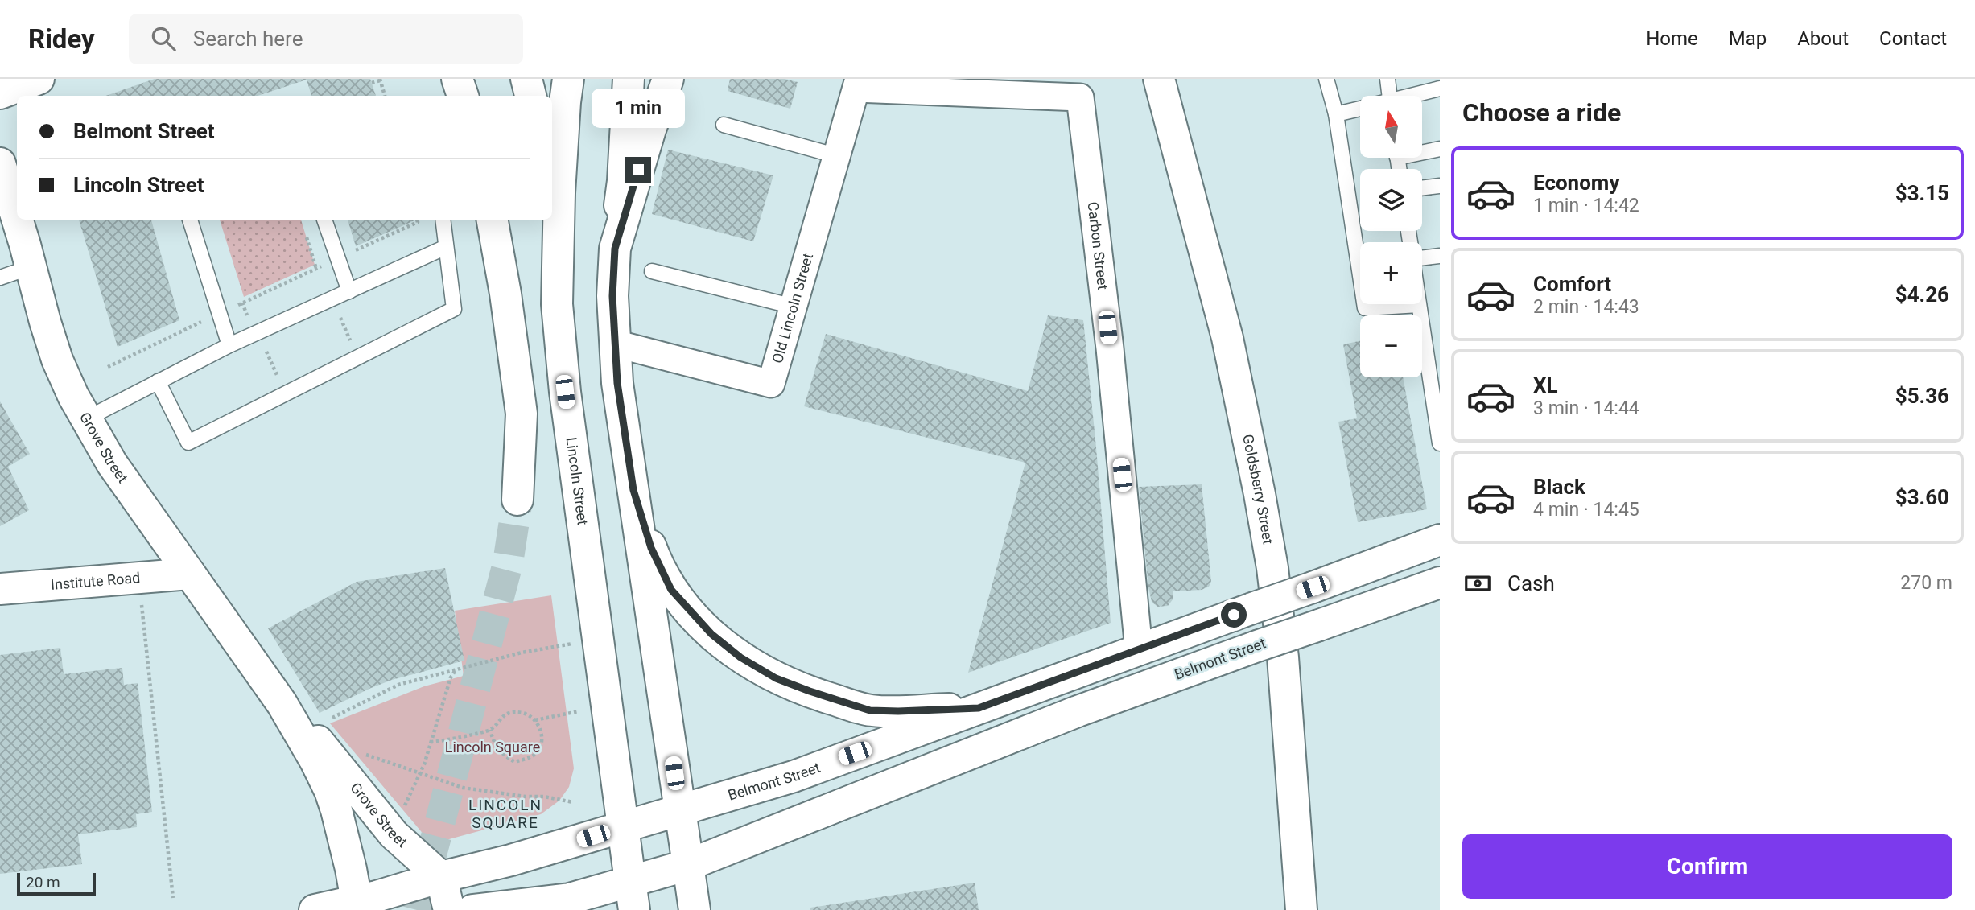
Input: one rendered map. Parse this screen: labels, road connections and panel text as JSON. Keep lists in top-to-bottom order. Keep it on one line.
{"streets":{"main road":["Grove Street","Lincoln Street","Goldsberry Street","Institute Road","Belmont Street"],"street":["Carbon Street","Old Lincoln Street"]},"crossings":[["Carbon Street","Old Lincoln Street"],["Carbon Street","Belmont Street"],["Grove Street","Institute Road"]],"districts":["LINCOLN SQUARE"],"parks":["Lincoln Square"],"scale_bar":"20 m","north":"top","page":{"header":"Ridey","search":"Search here","nav":["Home","Map","About","Contact"],"heading":"Choose a ride","bubble":"1 min","map_buttons":["+","−"],"banner":["Belmont Street","Lincoln Street"],"list":[{"name":"Economy","note":"1 min · 14:42","value":"$3.15"},{"name":"Comfort","note":"2 min · 14:43","value":"$4.26"},{"name":"XL","note":"3 min · 14:44","value":"$5.36"},{"name":"Black","note":"4 min · 14:45","value":"$3.60"}],"pay":["Cash","270 m"],"buttons":"Confirm","scale":"20 m"}}
